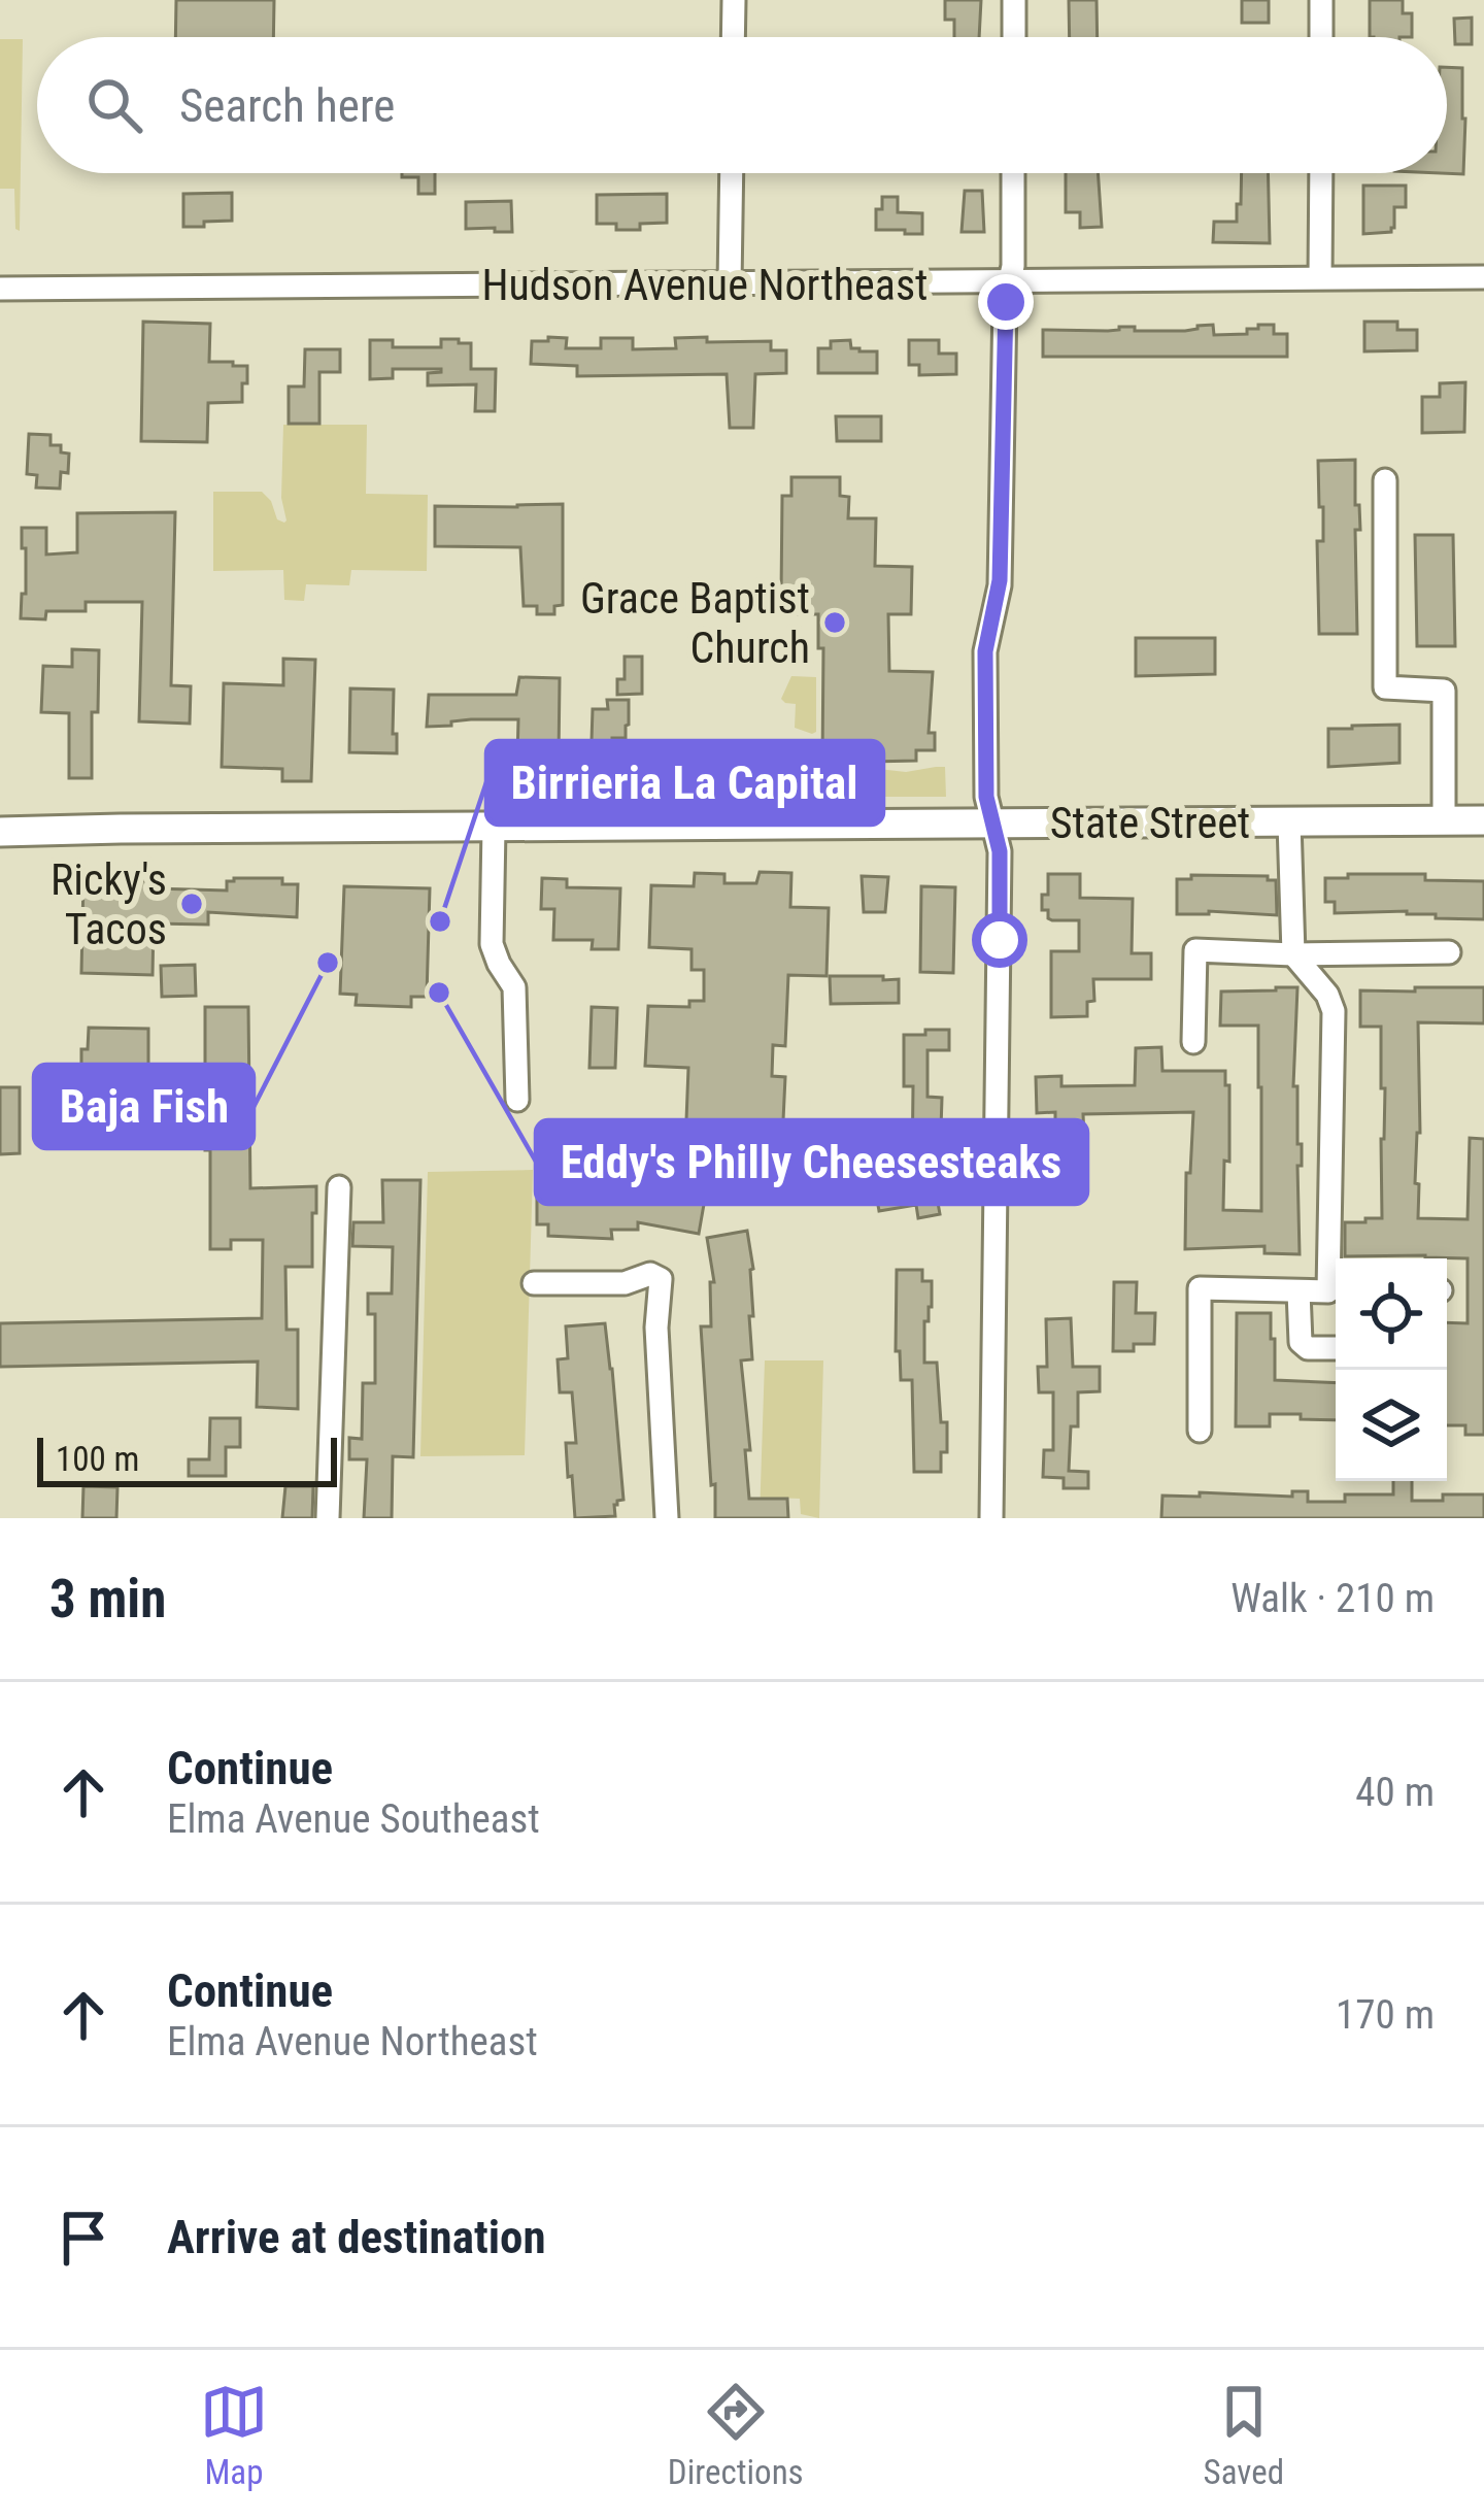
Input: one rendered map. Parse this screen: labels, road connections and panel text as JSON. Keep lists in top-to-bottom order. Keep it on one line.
{"streets":{"main road":["State Street"],"street":["Hudson Avenue Northeast"]},"places":["Grace Baptist Church","Ricky's Tacos","Birrieria La Capital","Baja Fish","Eddy's Philly Cheesesteaks"],"scale_bar":"100 m","page":{"search":"Search here","scale":"100 m","heading":["3 min","Walk · 210 m"],"list":[["Continue","Elma Avenue Southeast","40 m"],["Continue","Elma Avenue Northeast","170 m"],"Arrive at destination"],"nav":["Map","Directions","Saved"]}}
